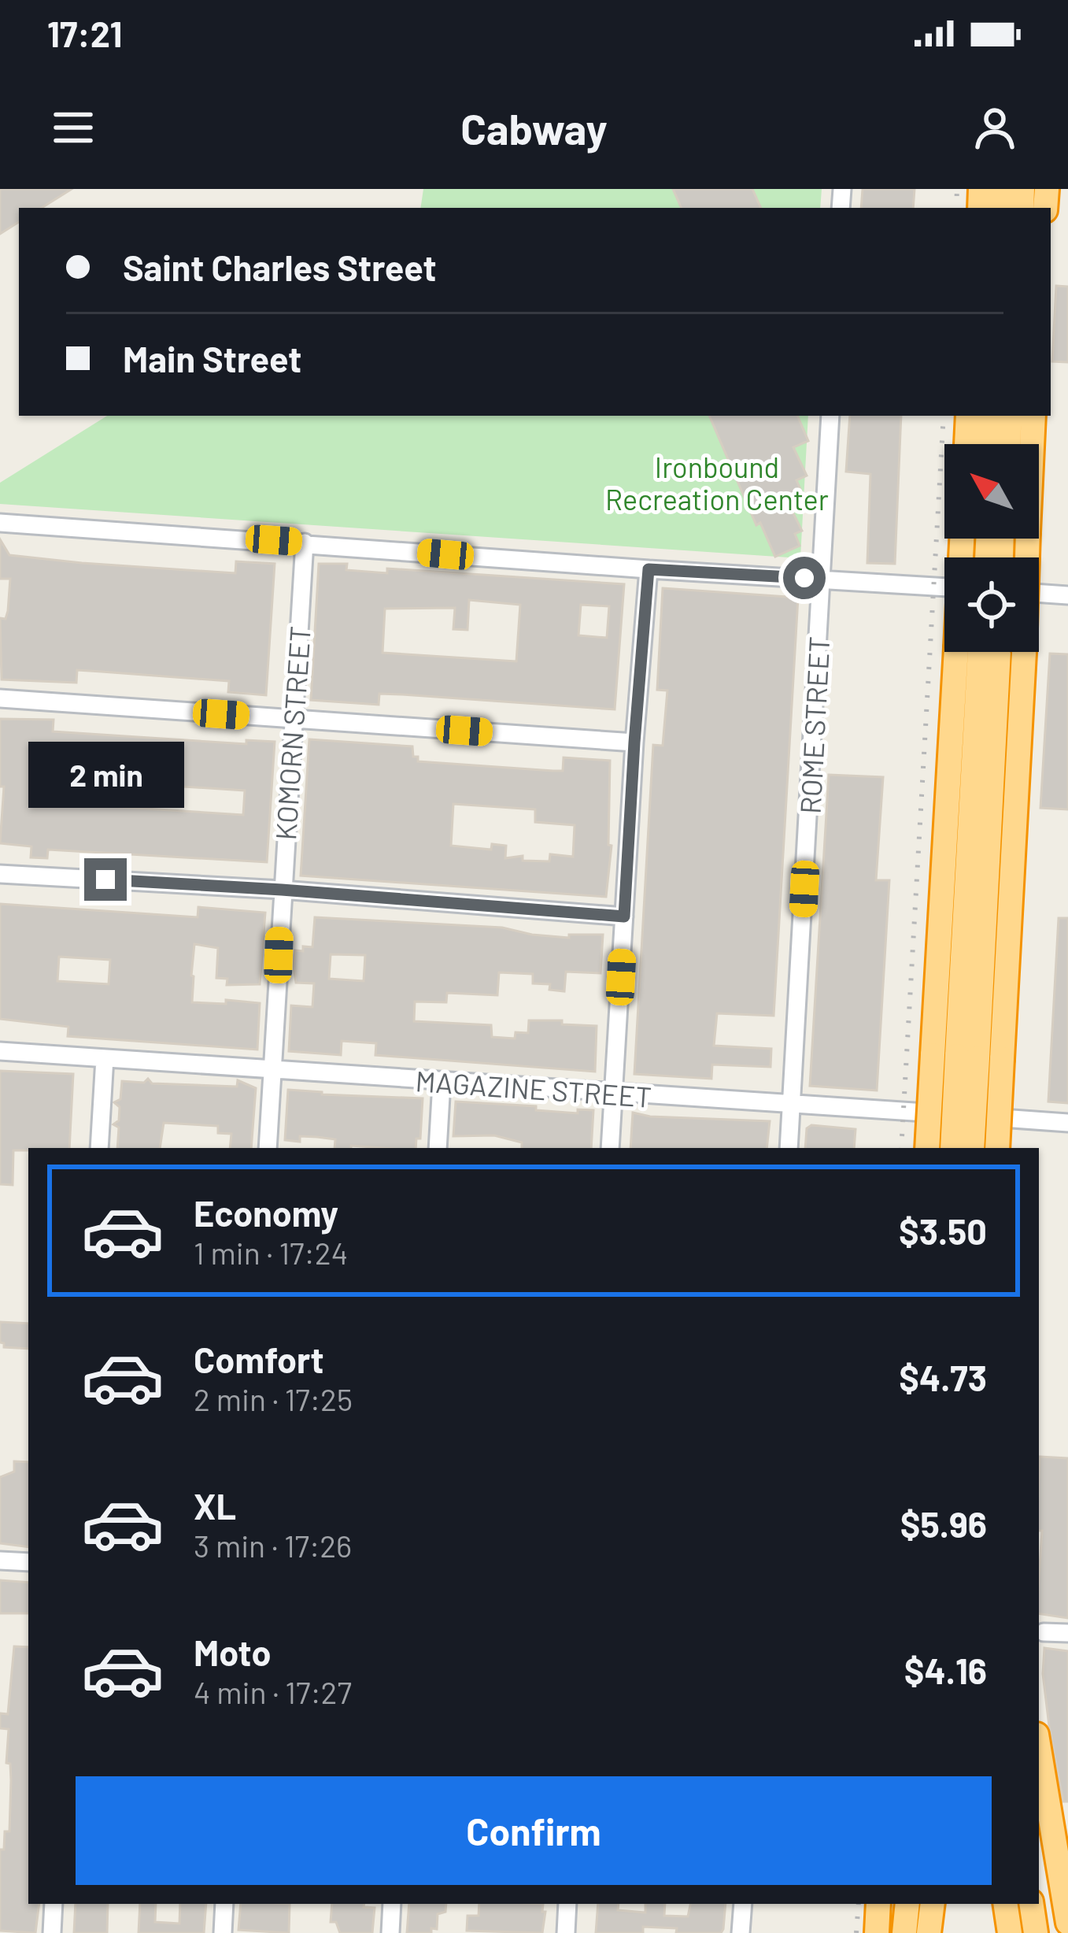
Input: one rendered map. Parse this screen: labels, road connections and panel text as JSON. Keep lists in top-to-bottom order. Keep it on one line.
{"streets":{"street":["ROME STREET","KOMORN STREET","MAGAZINE STREET"]},"crossings":[["ROME STREET","MAGAZINE STREET"],["KOMORN STREET","MAGAZINE STREET"]],"parks":["Ironbound Recreation Center"],"north":"top left","page":{"status":"17:21","header":"Cabway","banner":["Saint Charles Street","Main Street"],"bubble":"2 min","list":[{"name":"Economy","note":"1 min · 17:24","value":"$3.50"},{"name":"Comfort","note":"2 min · 17:25","value":"$4.73"},{"name":"XL","note":"3 min · 17:26","value":"$5.96"},{"name":"Moto","note":"4 min · 17:27","value":"$4.16"}],"buttons":"Confirm"}}
